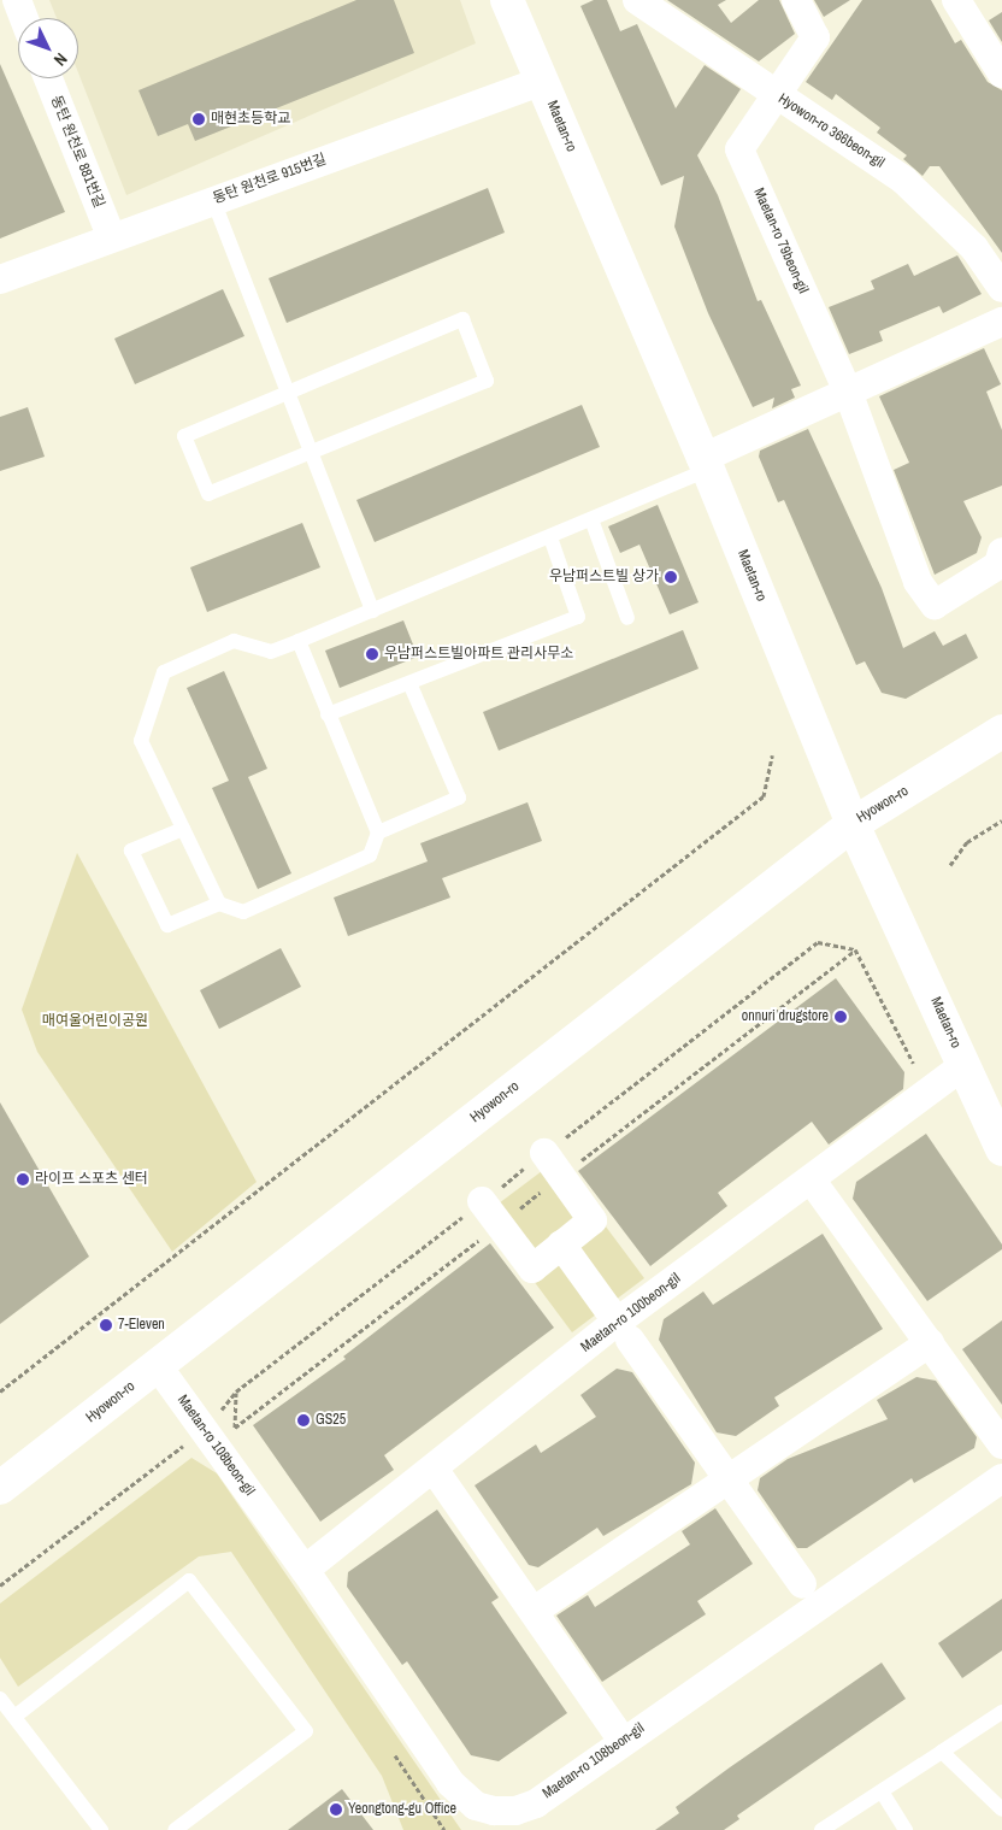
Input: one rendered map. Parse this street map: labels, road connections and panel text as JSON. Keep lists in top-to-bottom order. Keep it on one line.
{"streets":{"street":["Maetan-ro","Hyowon-ro 366beon-gil","동탄 원천로 881번길","동탄 원천로 915번길","Maetan-ro 79beon-gil","Hyowon-ro","Maetan-ro 100beon-gil","Maetan-ro 108beon-gil"]},"crossings":[["Maetan-ro","동탄 원천로 915번길"],["Maetan-ro","Hyowon-ro"],["Maetan-ro","Maetan-ro 100beon-gil"],["Hyowon-ro 366beon-gil","Maetan-ro 79beon-gil"],["동탄 원천로 881번길","동탄 원천로 915번길"],["Hyowon-ro","Maetan-ro 108beon-gil"],["Maetan-ro 100beon-gil","Maetan-ro 108beon-gil"]],"parks":["매여울어린이공원"],"places":["매현초등학교","우남퍼스트빌 상가","우남퍼스트빌아파트 관리사무소","onnuri drugstore","라이프 스포츠 센터","7-Eleven","GS25","Yeongtong-gu Office"],"north":"bottom right"}
